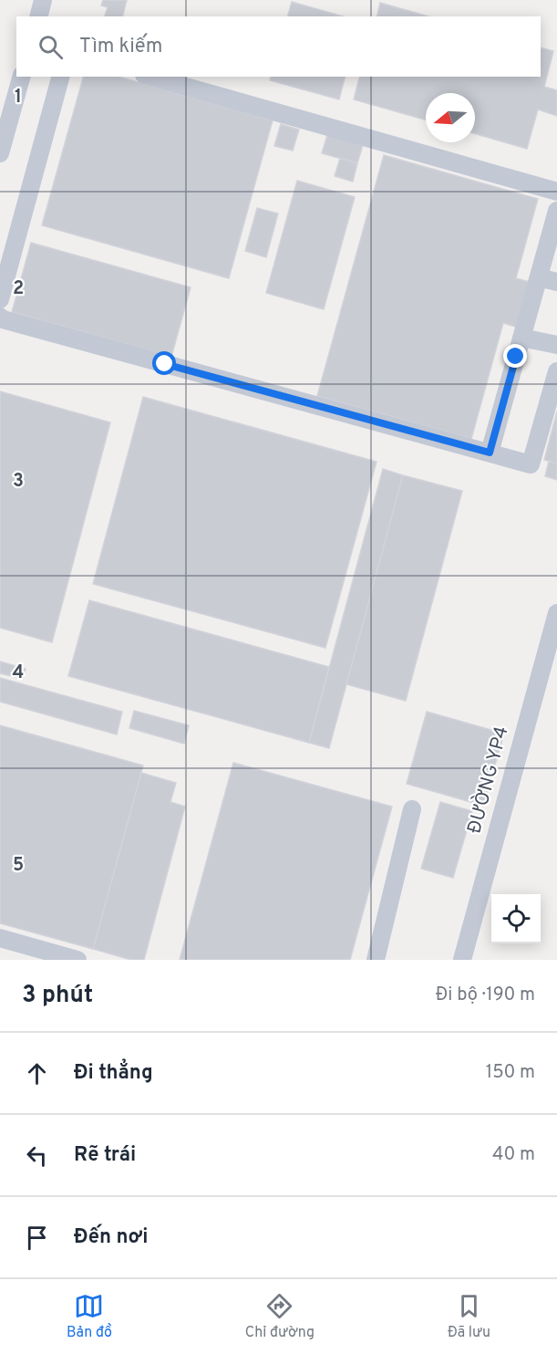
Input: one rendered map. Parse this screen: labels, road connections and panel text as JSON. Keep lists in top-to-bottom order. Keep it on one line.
{"streets":{"street":["ĐƯỜNG YP4"]},"north":"left","page":{"search":"Tìm kiếm","heading":["3 phút","Đi bộ · 190 m"],"list":[["Đi thẳng","150 m"],["Rẽ trái","40 m"],"Đến nơi"],"nav":["Bản đồ","Chỉ đường","Đã lưu"]},"grid":{"rows":["1","2","3","4","5"]}}
